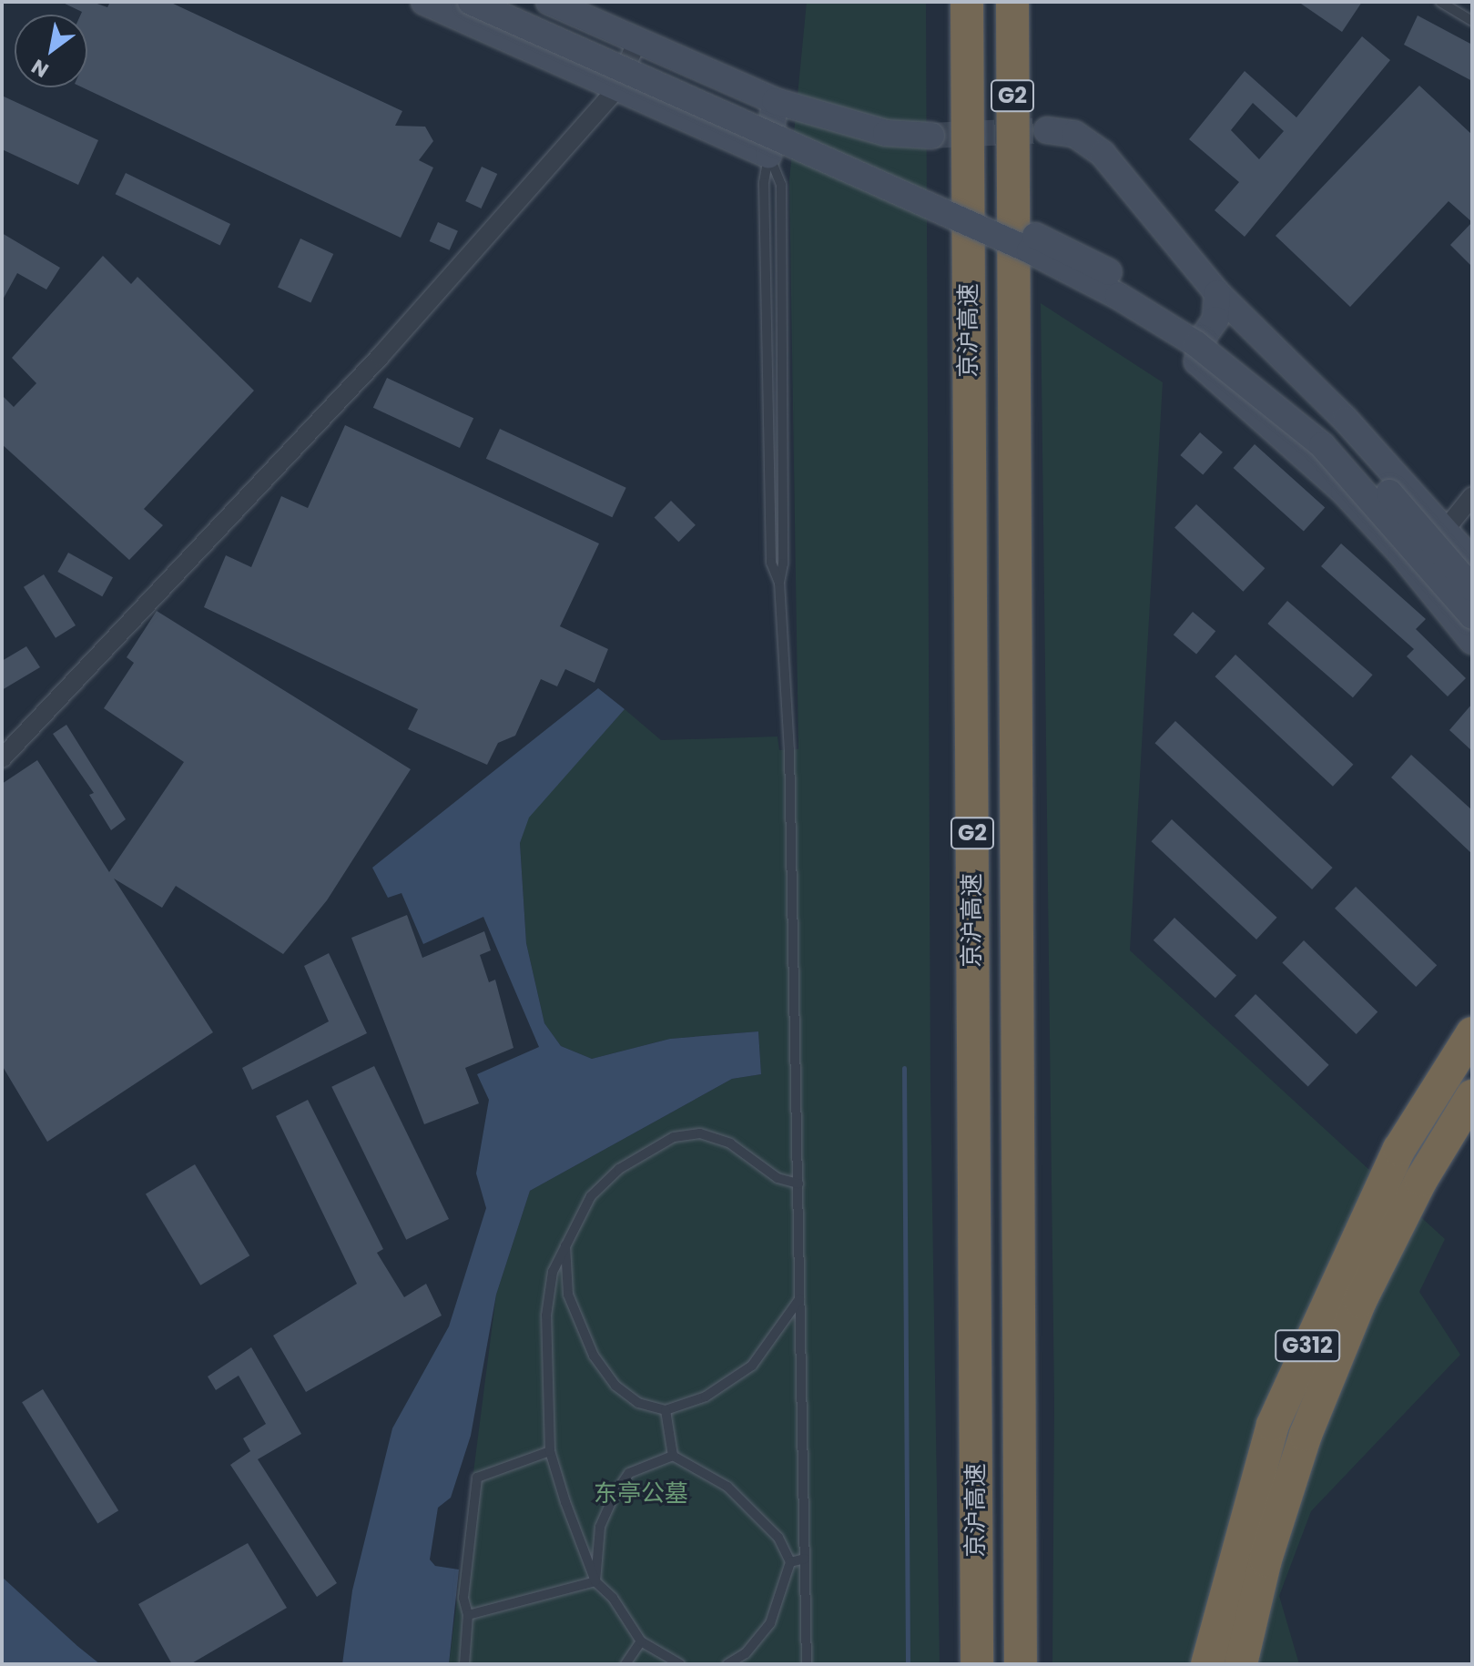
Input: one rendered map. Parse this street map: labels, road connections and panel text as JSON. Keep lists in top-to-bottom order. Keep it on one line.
{"streets":{"highway":["G2","京沪高速","G312"]},"parks":["东亭公墓"],"north":"bottom left"}
